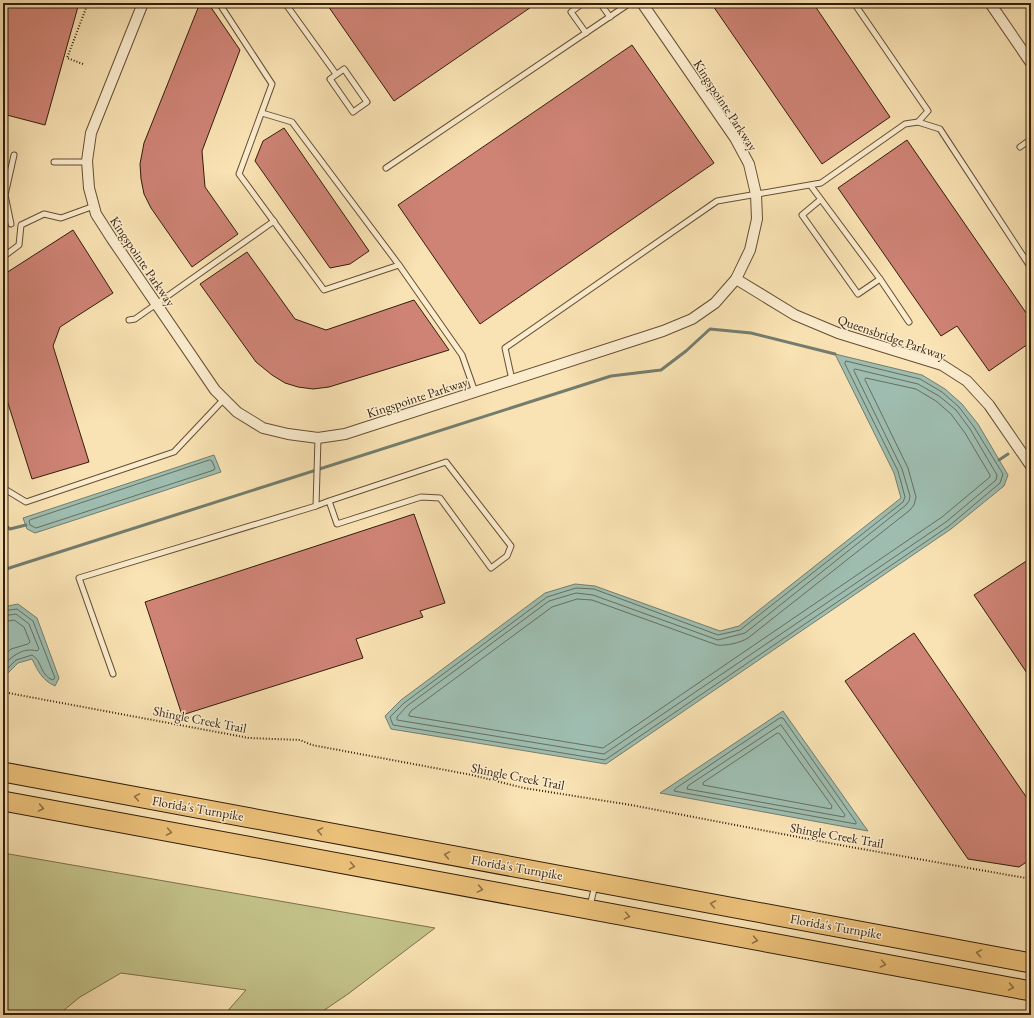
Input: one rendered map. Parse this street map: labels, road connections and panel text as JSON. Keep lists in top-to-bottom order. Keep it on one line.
{"streets":{"highway":["Florida's Turnpike"],"street":["Kingspointe Parkway","Queensbridge Parkway"],"path":["Shingle Creek Trail"]},"crossings":[["Kingspointe Parkway","Queensbridge Parkway"]]}
